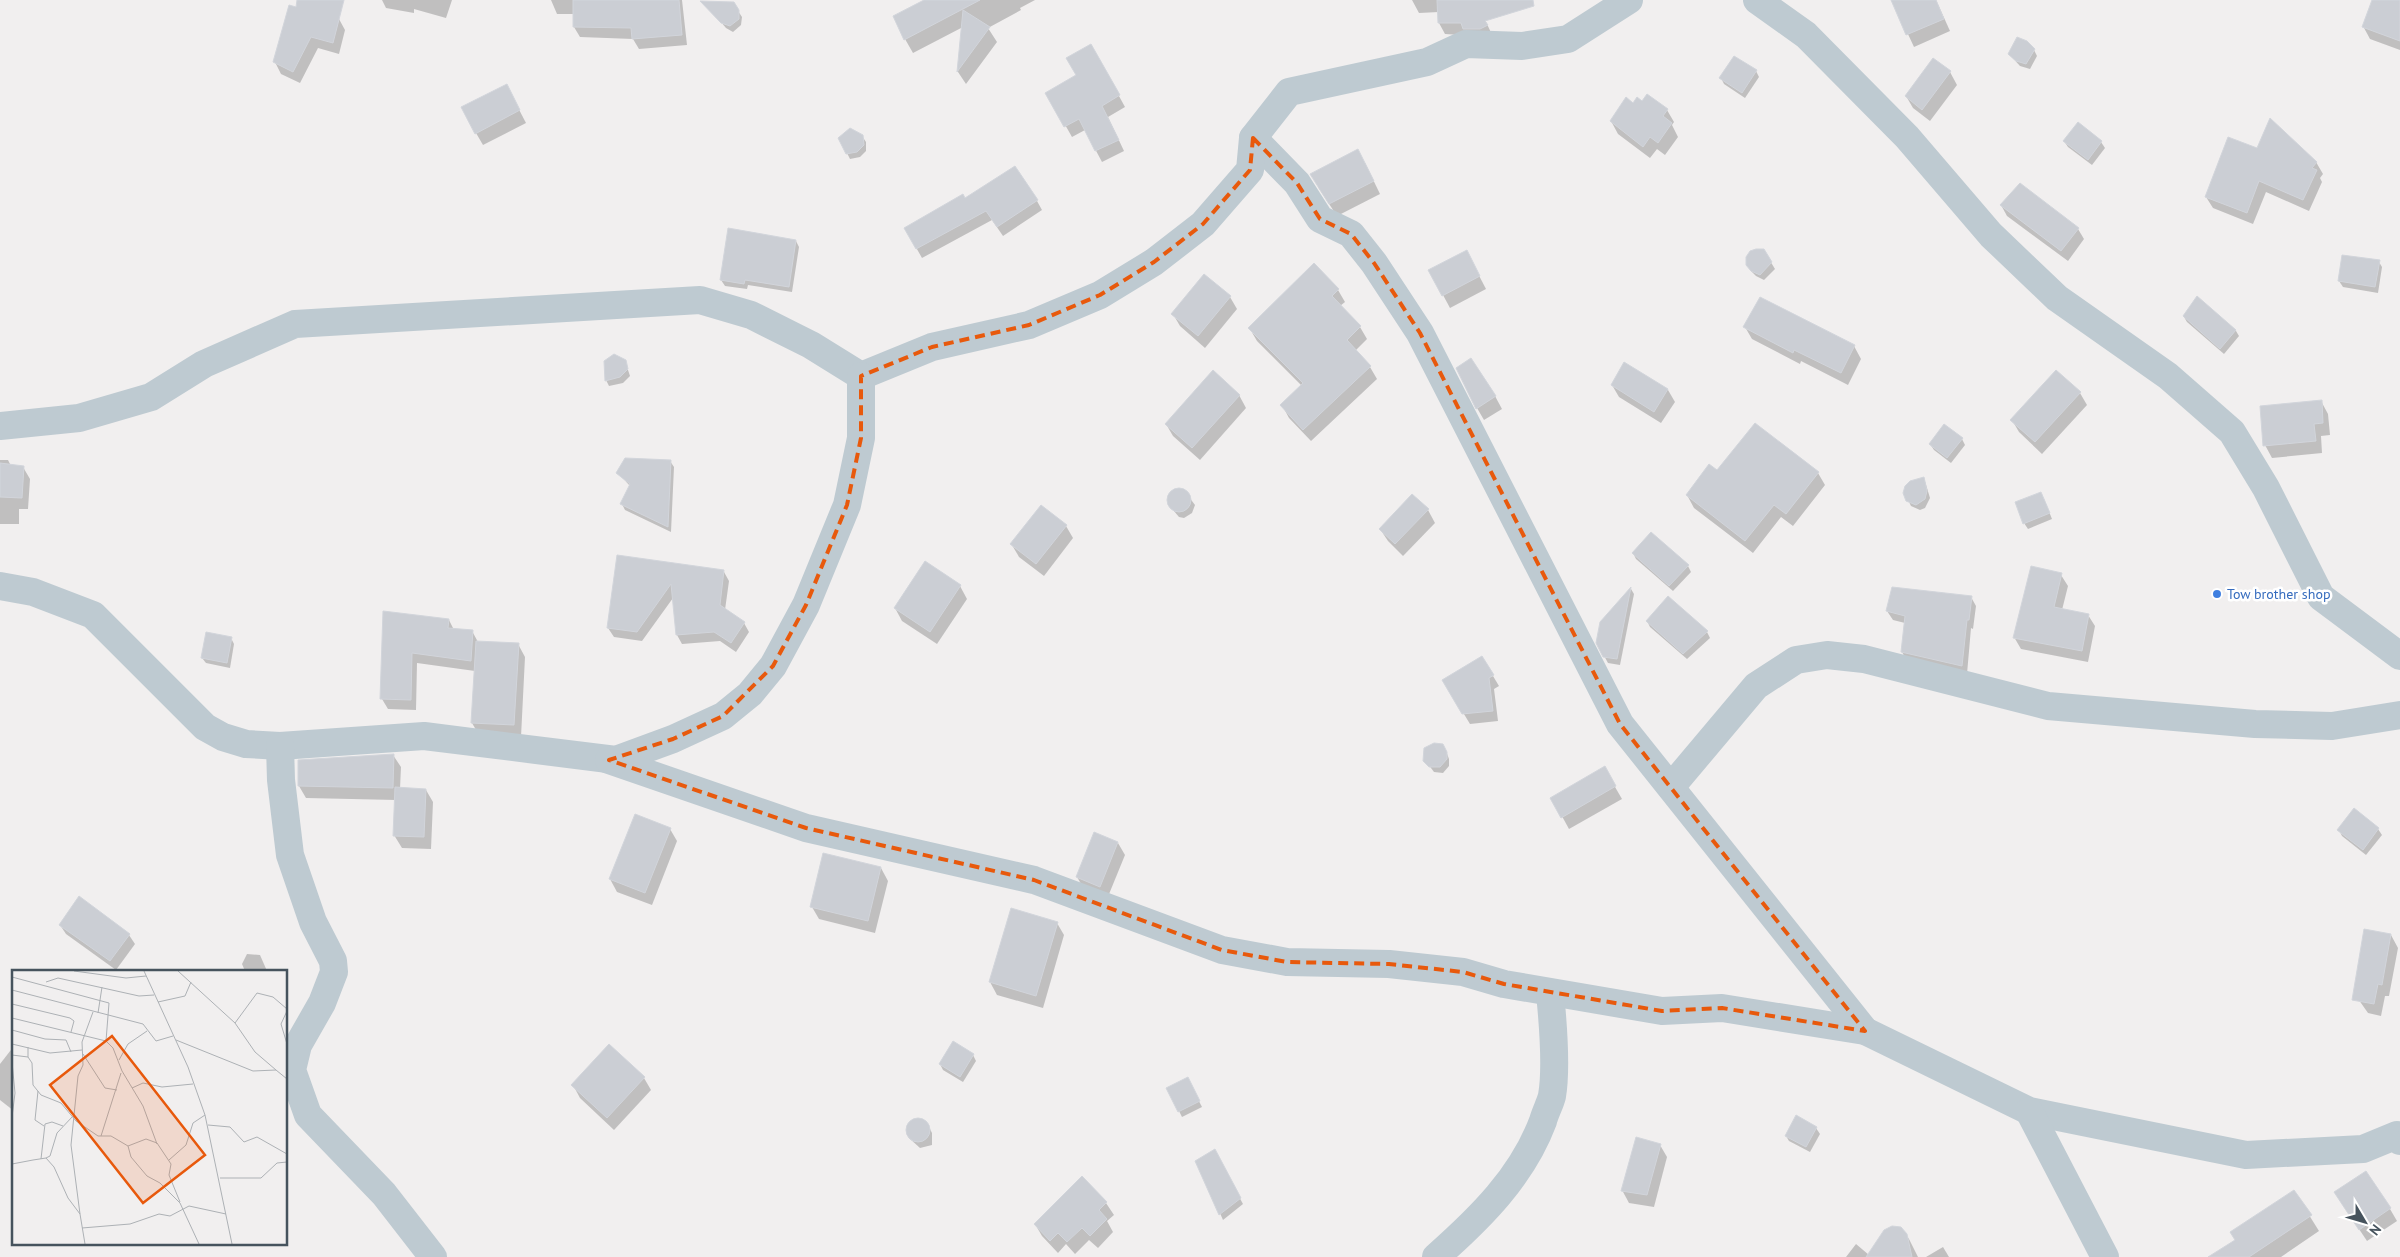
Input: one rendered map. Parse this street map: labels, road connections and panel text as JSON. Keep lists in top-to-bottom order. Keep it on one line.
{"places":["Tow brother shop"],"north":"bottom right"}
